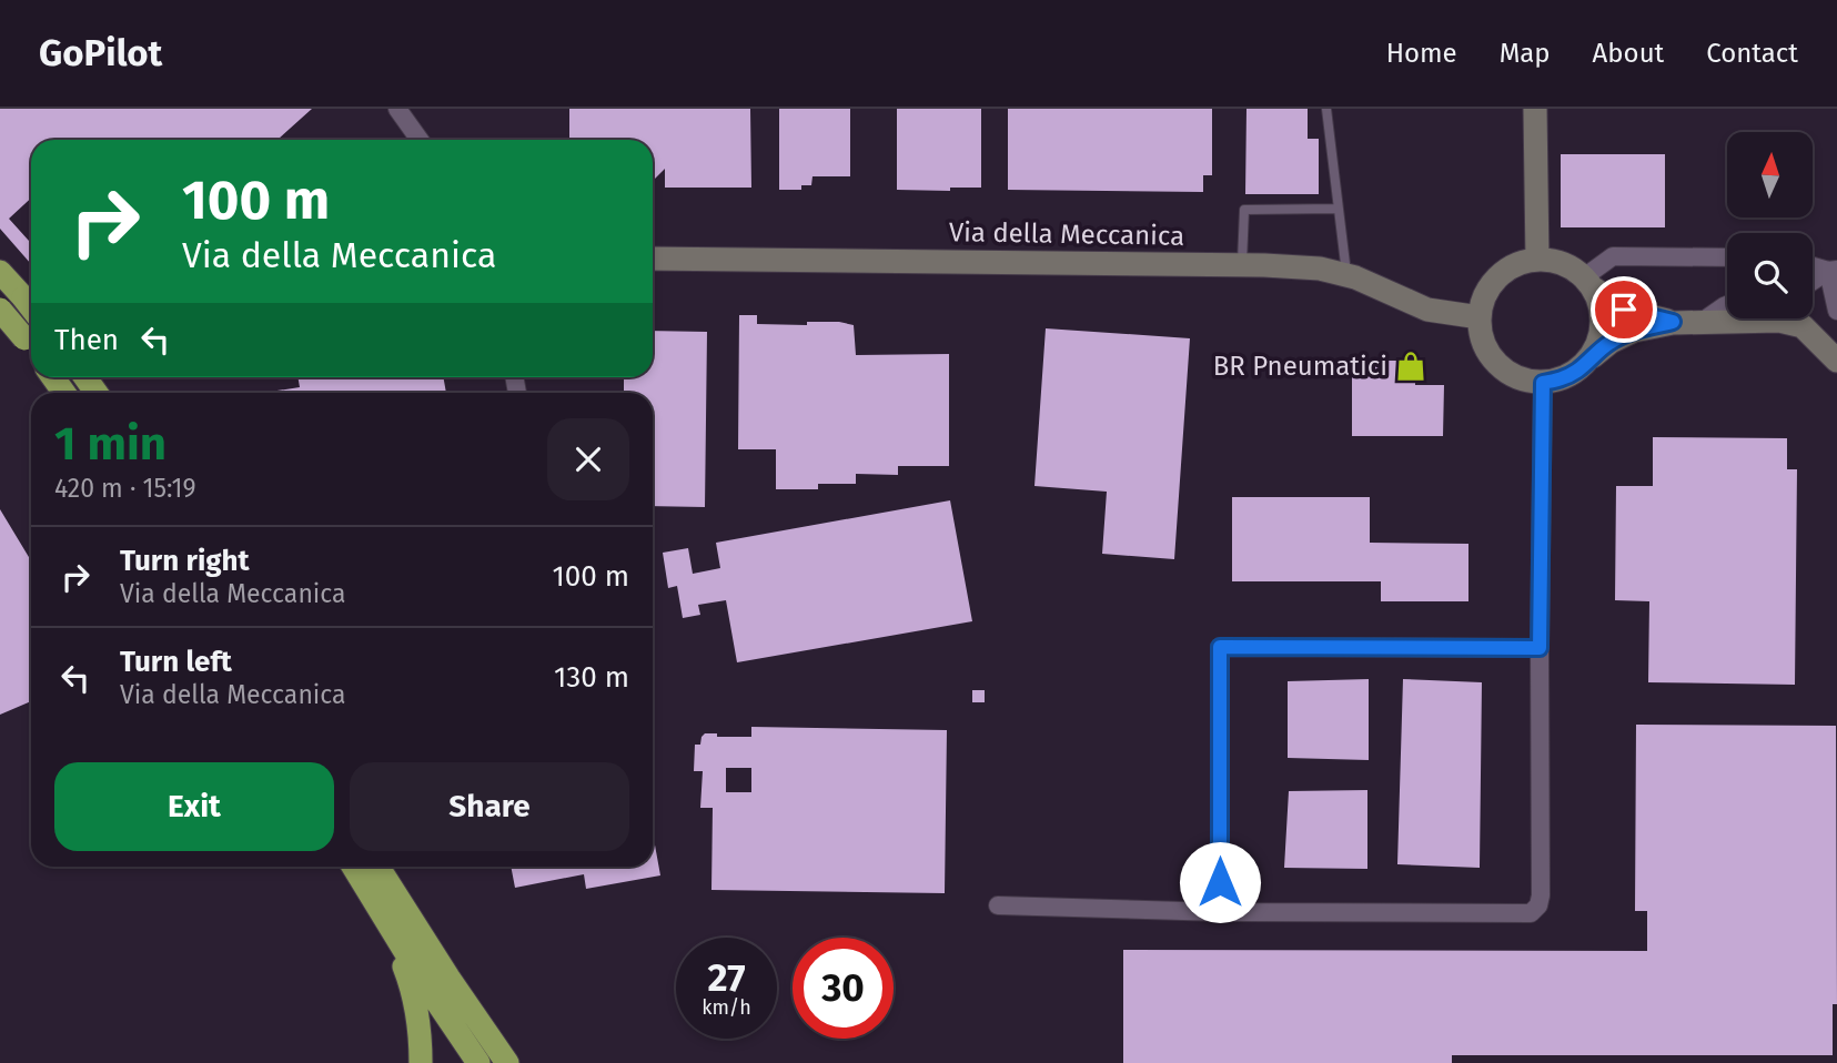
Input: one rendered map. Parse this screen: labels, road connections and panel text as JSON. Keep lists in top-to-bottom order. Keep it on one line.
{"streets":{"street":["Via della Meccanica"]},"places":{"shop":["BR Pneumatici"]},"north":"top","page":{"header":"GoPilot","nav":["Home","Map","About","Contact"],"turn":["100 m","Via della Meccanica"],"then":"Then","heading":["1 min","420 m · 15:19"],"list":[{"name":"Turn right","note":"Via della Meccanica","value":"100 m"},{"name":"Turn left","note":"Via della Meccanica","value":"130 m"}],"buttons":["Exit","Share"],"speed":"27 km/h","limit":"30"}}
